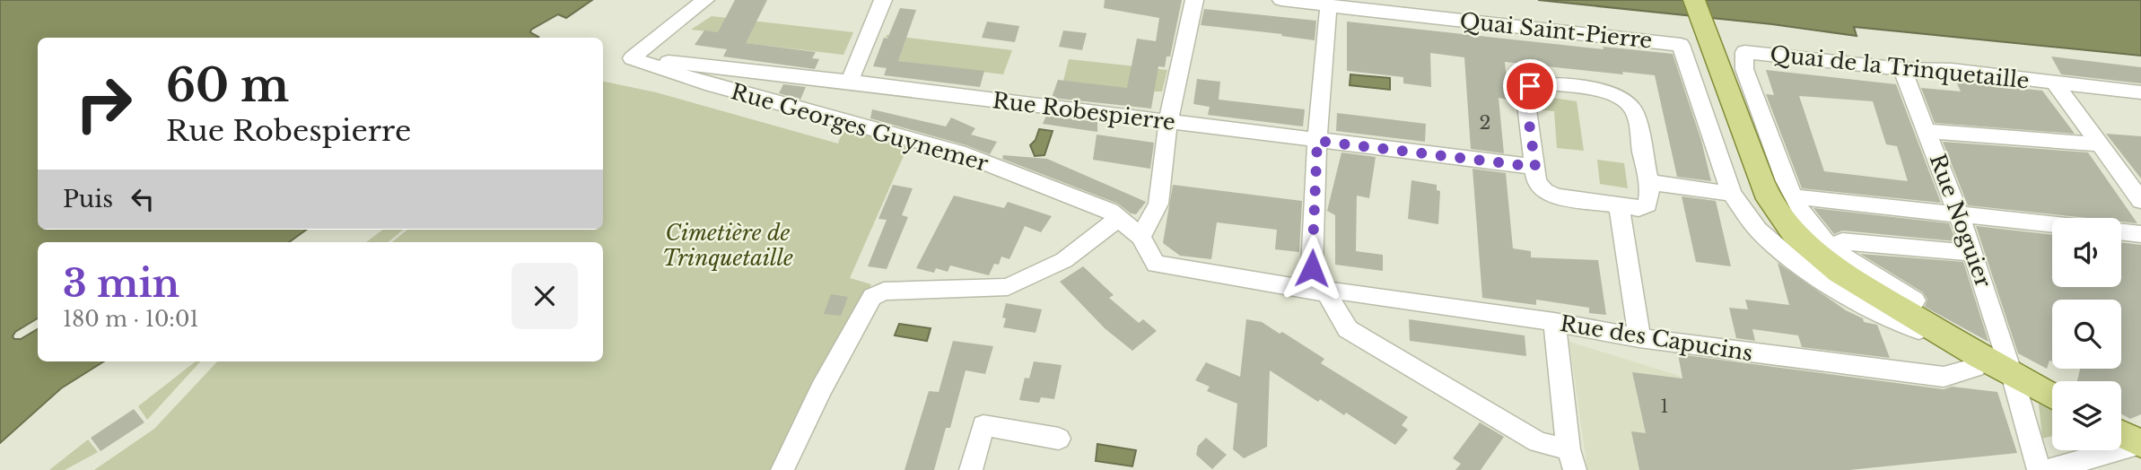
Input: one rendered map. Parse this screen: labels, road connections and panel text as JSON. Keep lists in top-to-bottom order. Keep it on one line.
{"streets":{"street":["Quai Saint-Pierre","Quai de la Trinquetaille","Rue Robespierre","Rue Georges Guynemer","Rue Noguier","Rue des Capucins"]},"crossings":[["Quai de la Trinquetaille","Rue Noguier"],["Rue Robespierre","Rue Georges Guynemer"],["Rue Georges Guynemer","Rue des Capucins"]],"parks":["Cimetière de Trinquetaille"],"house_numbers":["2","1"],"page":{"turn":["60 m","Rue Robespierre"],"then":"Puis","heading":["3 min","180 m · 10:01"]}}
